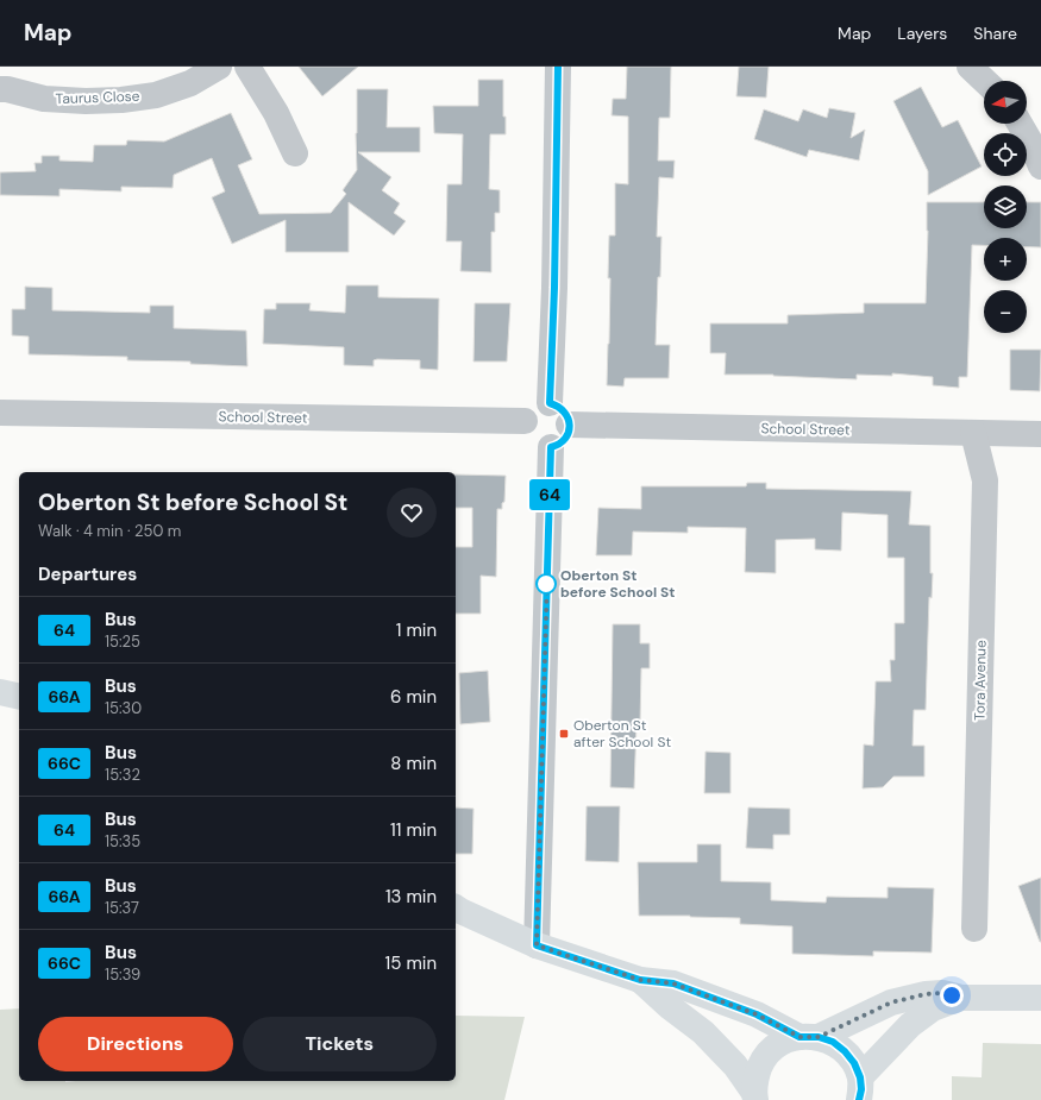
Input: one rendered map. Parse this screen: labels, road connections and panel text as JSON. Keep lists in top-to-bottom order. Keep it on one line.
{"streets":{"street":["Taurus Close","School Street","Tora Avenue"]},"crossings":[["School Street","Tora Avenue"]],"places":{"other":["Oberton St before School St"],"transit":["Oberton St after School St"]},"lines":["bus line 64"],"north":"left","page":{"header":"Map","nav":["Map","Layers","Share"],"on_map":"64","map_buttons":["+","−"],"heading":[["Oberton St before School St","Walk · 4 min · 250 m"],"Departures"],"list":[{"mark":"64","name":"Bus","note":"15:25","value":"1 min"},{"mark":"66A","name":"Bus","note":"15:30","value":"6 min"},{"mark":"66C","name":"Bus","note":"15:32","value":"8 min"},{"mark":"64","name":"Bus","note":"15:35","value":"11 min"},{"mark":"66A","name":"Bus","note":"15:37","value":"13 min"},{"mark":"66C","name":"Bus","note":"15:39","value":"15 min"}],"buttons":["Directions","Tickets"]}}
